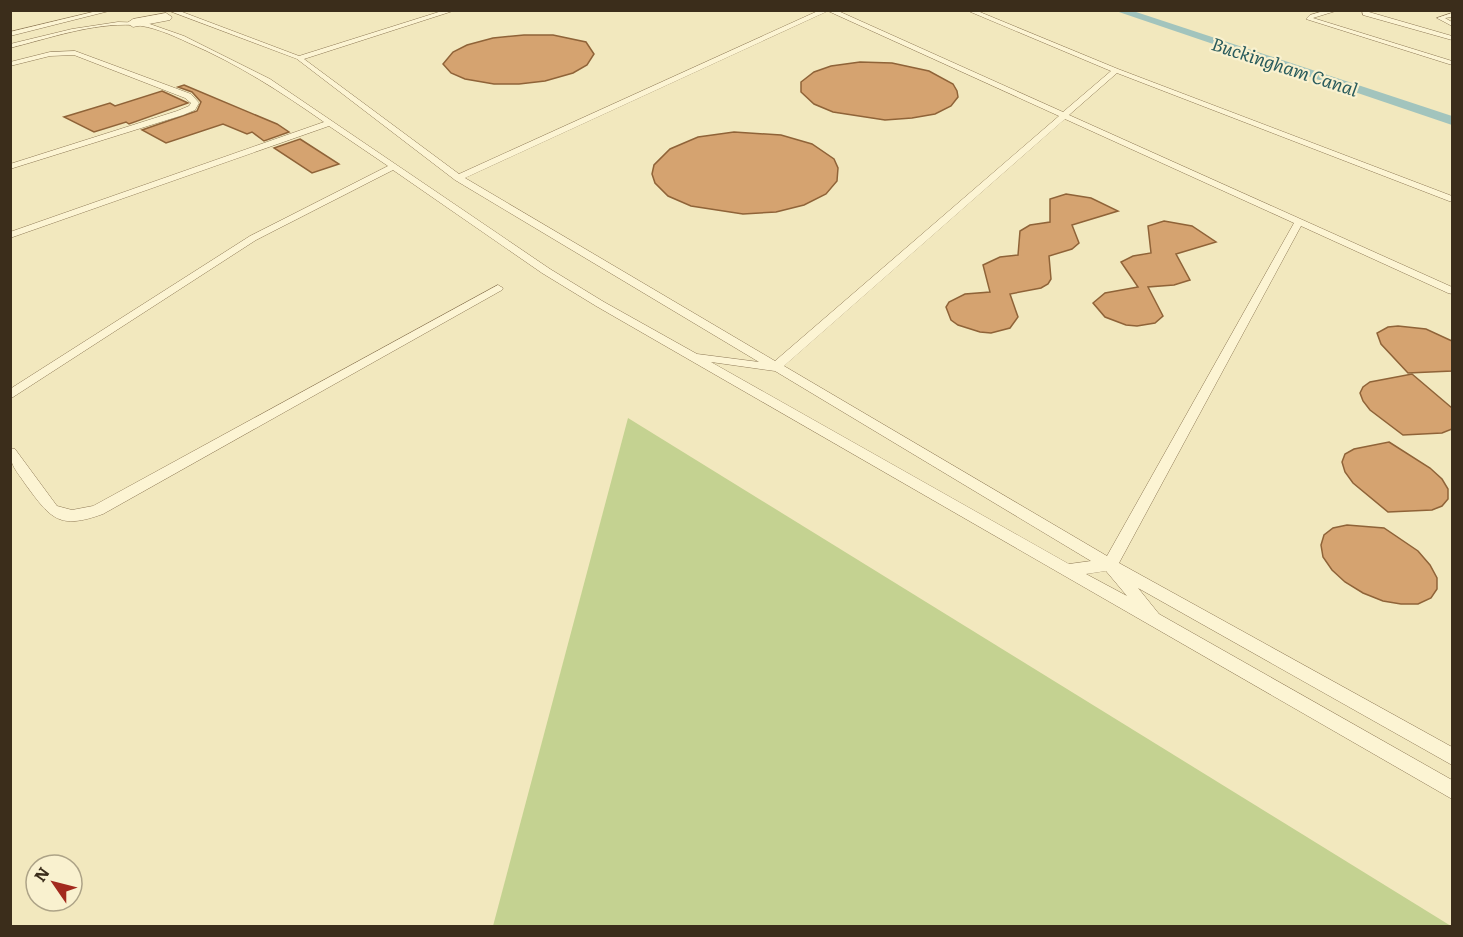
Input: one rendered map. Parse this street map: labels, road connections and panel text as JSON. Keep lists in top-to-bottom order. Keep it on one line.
{"water":["Buckingham Canal"],"north":"top left"}
